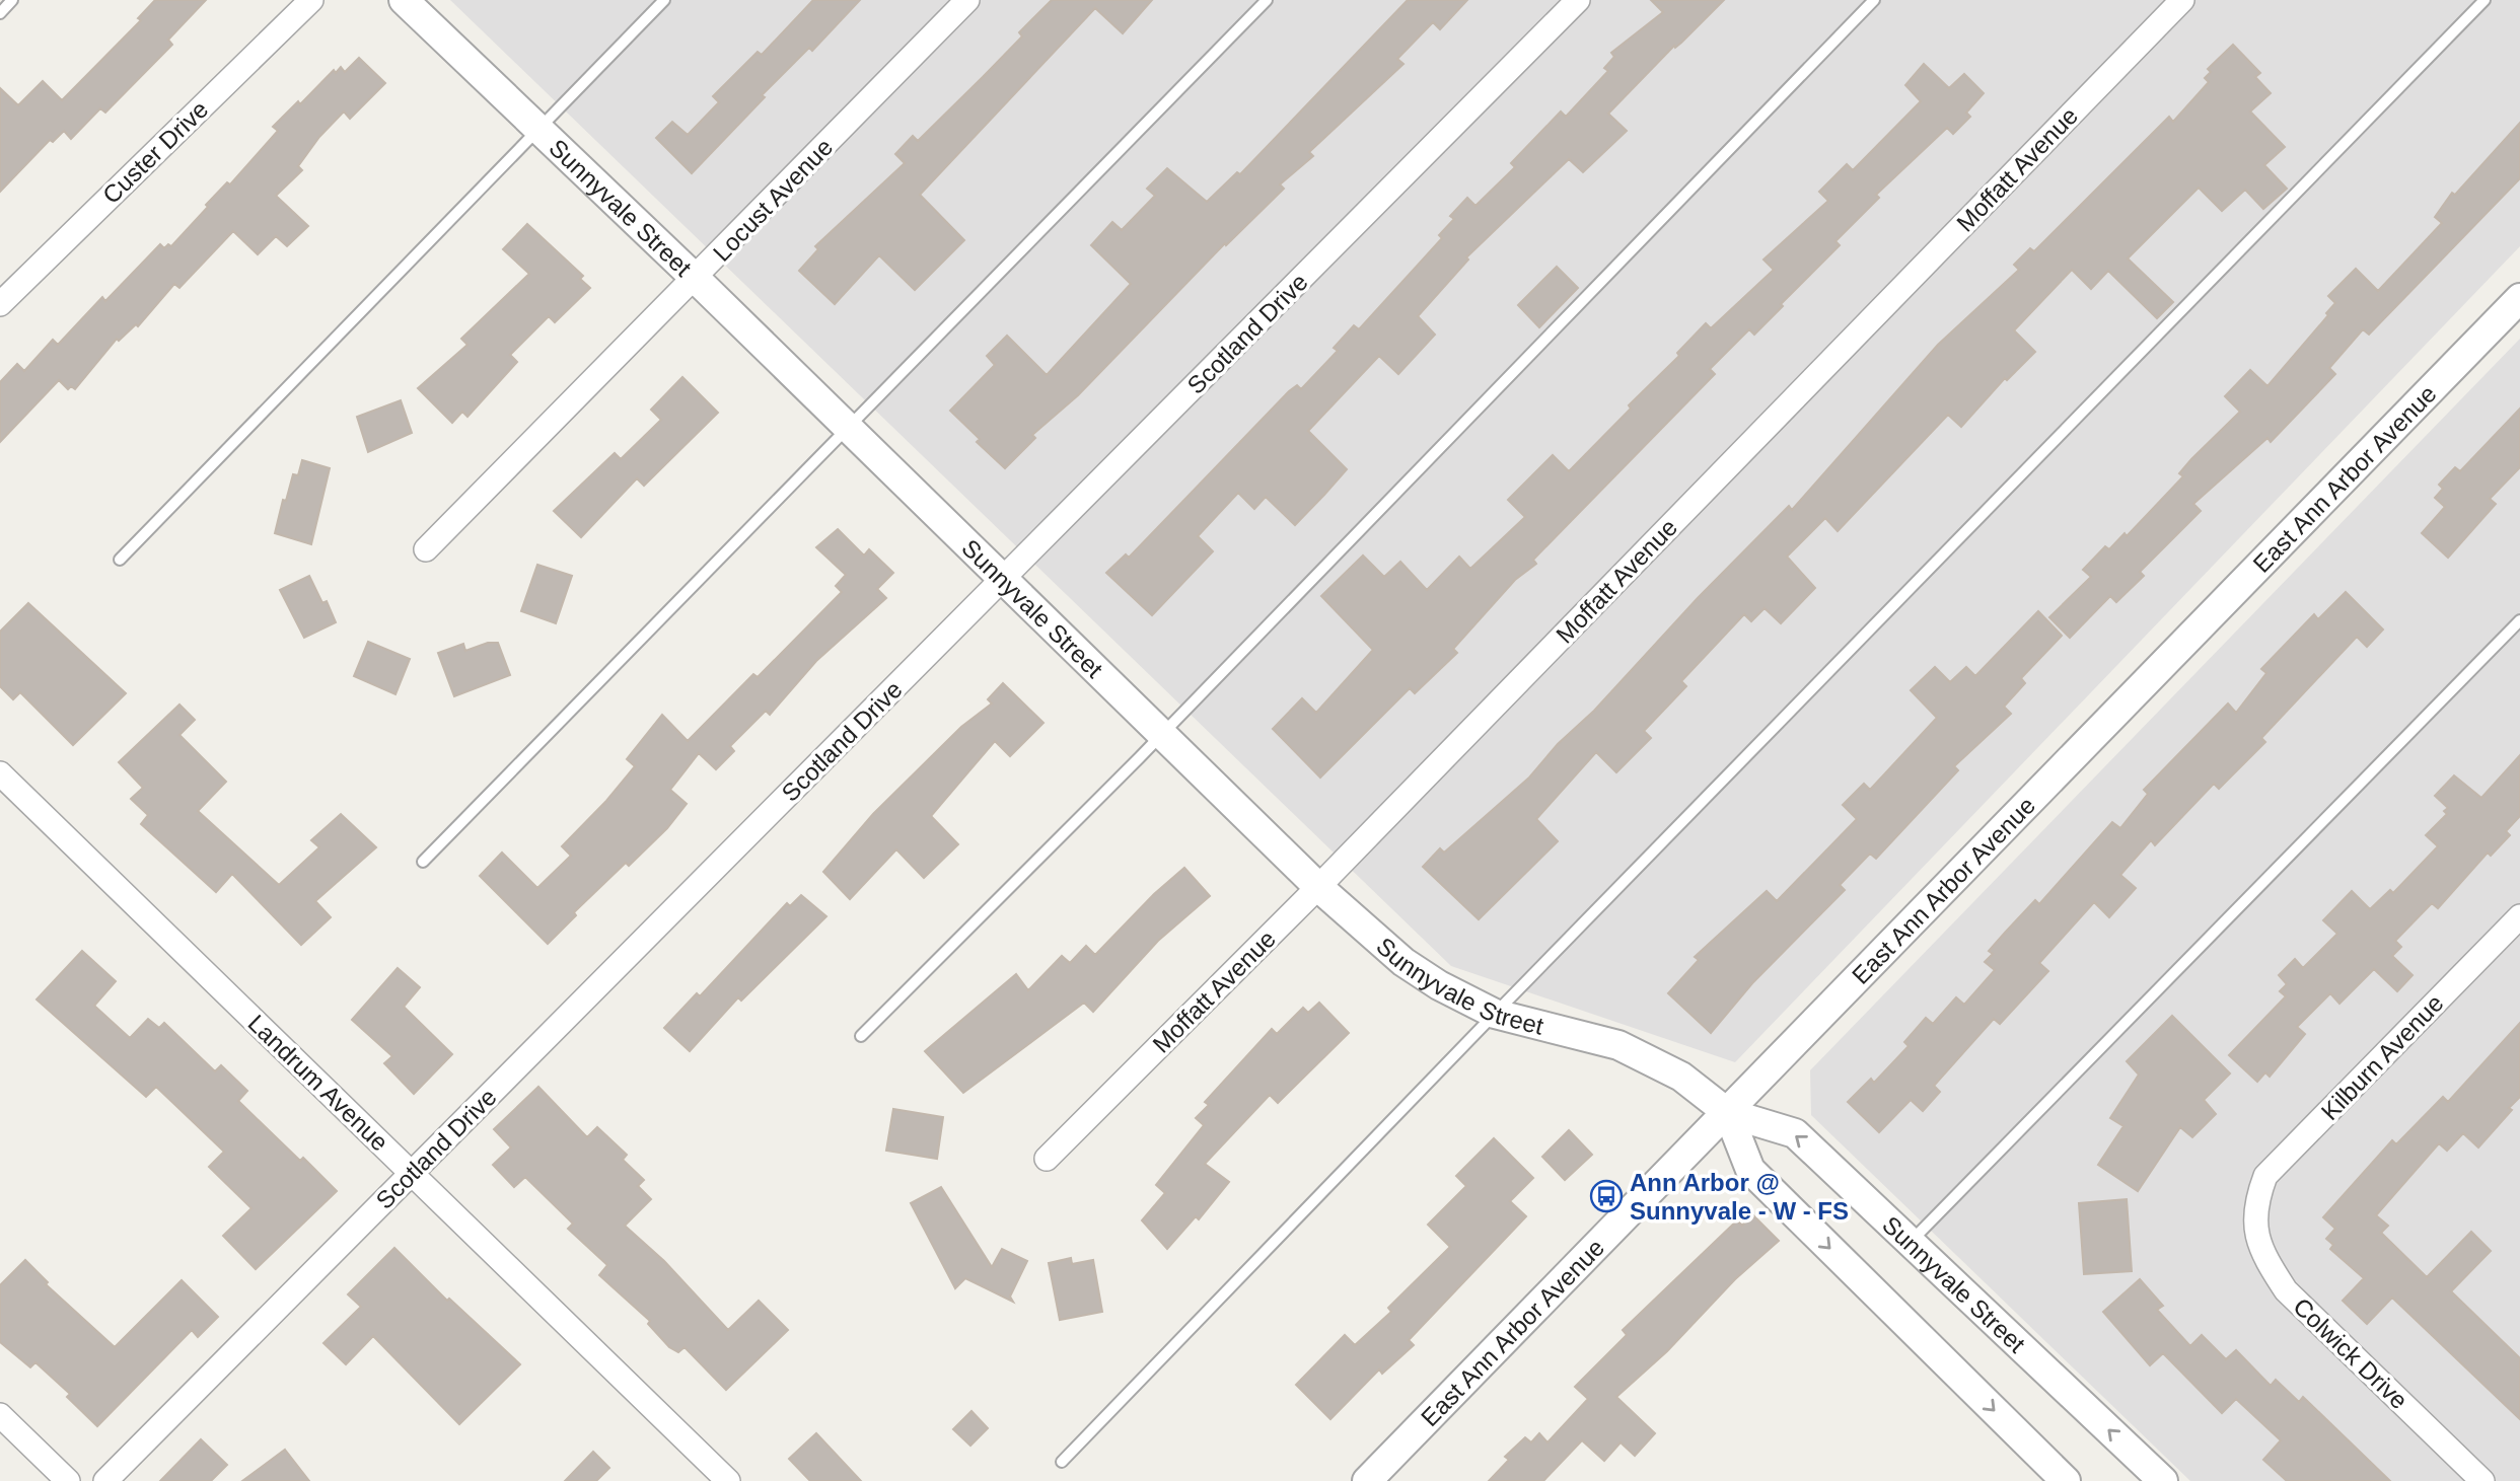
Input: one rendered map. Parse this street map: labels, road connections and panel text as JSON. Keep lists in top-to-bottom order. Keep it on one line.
{"streets":{"street":["Custer Drive","Moffatt Avenue","Locust Avenue","Sunnyvale Street","Scotland Drive","East Ann Arbor Avenue","Kilburn Avenue","Landrum Avenue","Colwick Drive"]},"crossings":[["Moffatt Avenue","Sunnyvale Street"],["Locust Avenue","Sunnyvale Street"],["Sunnyvale Street","Scotland Drive"],["Sunnyvale Street","East Ann Arbor Avenue"],["Scotland Drive","Landrum Avenue"],["Kilburn Avenue","Colwick Drive"]],"places":{"bus stop":["Ann Arbor @ Sunnyvale - W - FS"]}}
